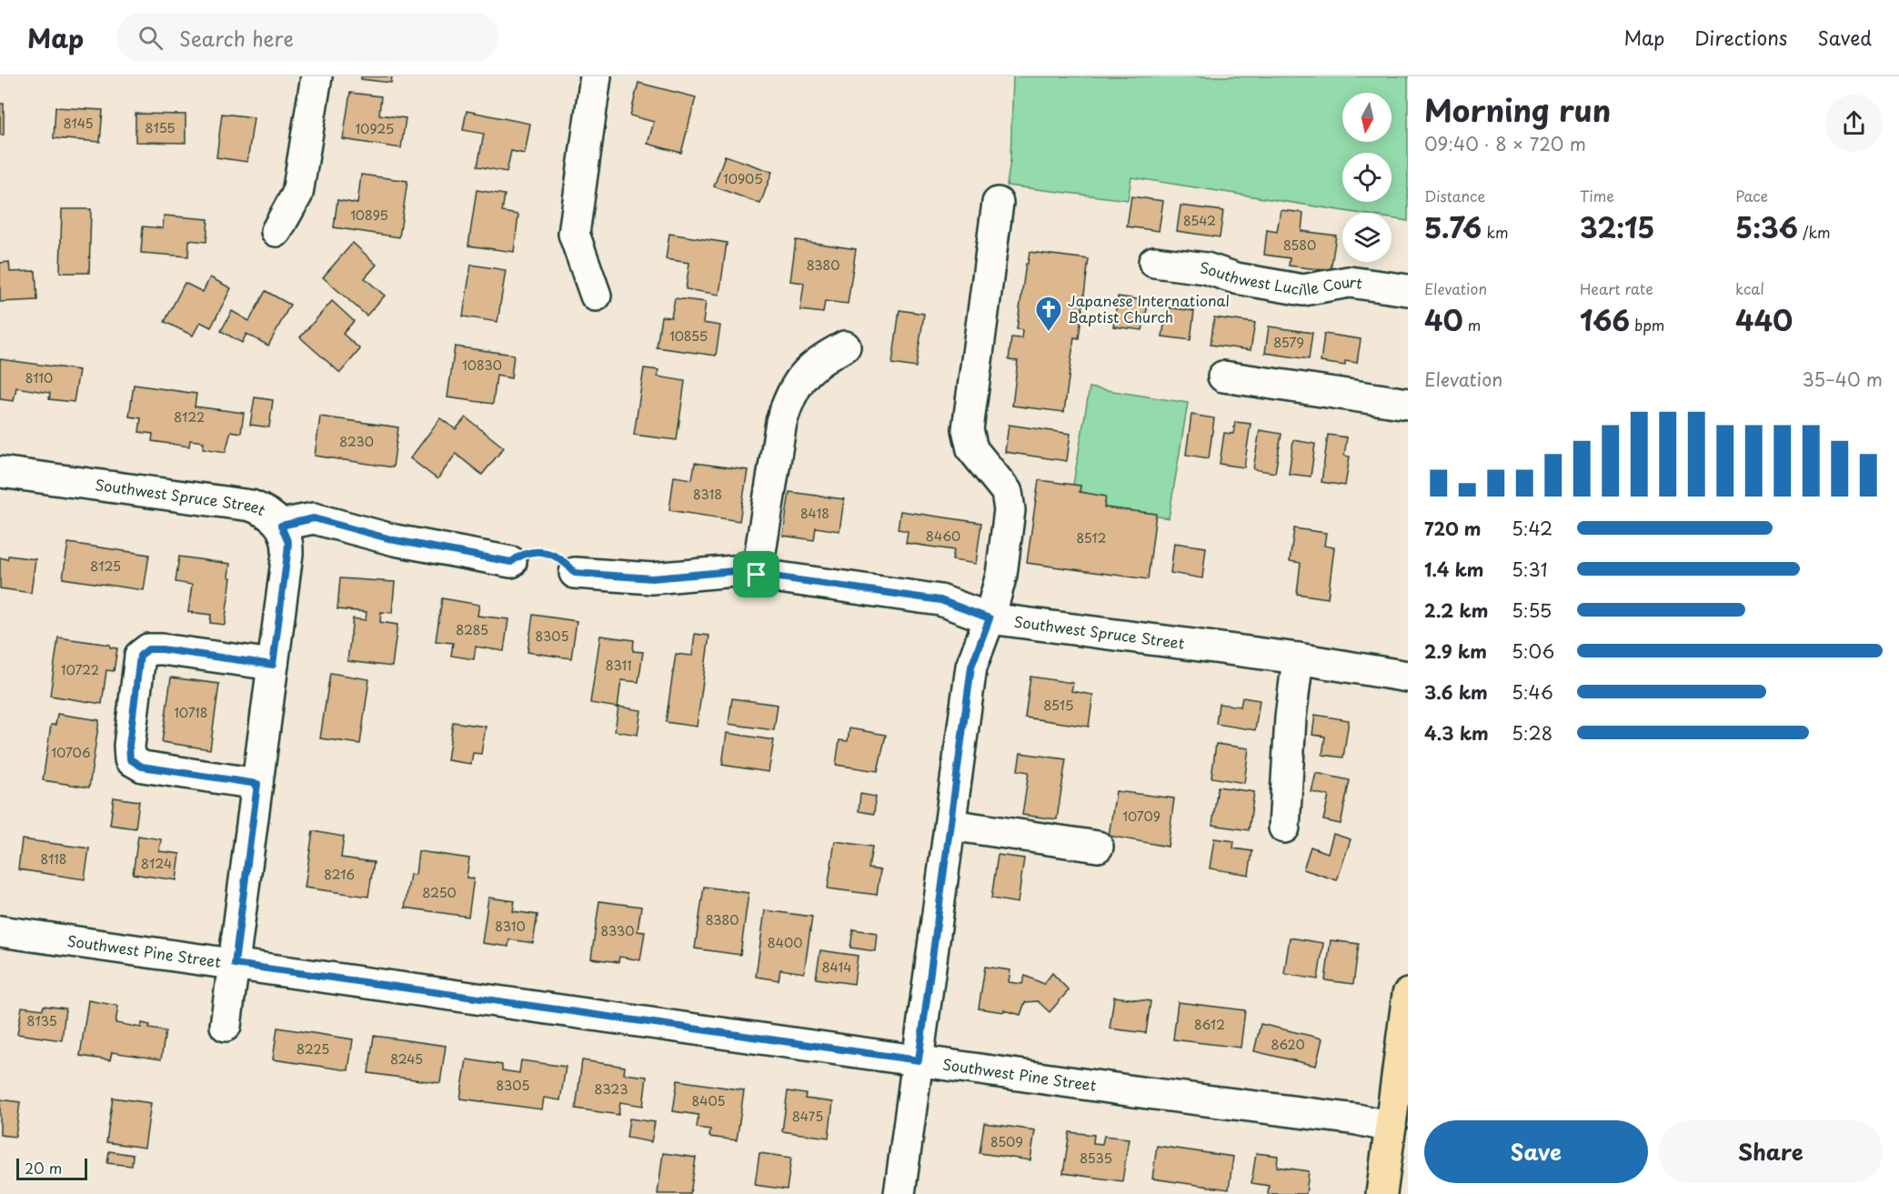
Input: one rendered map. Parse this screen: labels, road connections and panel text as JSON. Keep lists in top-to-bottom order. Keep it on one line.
{"streets":{"street":["Southwest Lucille Court","Southwest Spruce Street","Southwest Pine Street"]},"places":{"church":["Japanese International Baptist Church"]},"house_numbers":["8145","8155","10925","10905","10895","8542","8580","8380","10855","8579","10830","8110","8122","8230","8318","8418","8460","8512","8125","8285","8305","8311","10722","8515","10718","10706","10709","8118","8124","8216","8250","8380","8310","8330","8400","8414","8135","8612","8620","8225","8245","8305","8323","8405","8475","8509","8535"],"scale_bar":"20 m","north":"bottom","page":{"header":"Map","search":"Search here","nav":["Map","Directions","Saved"],"heading":["Morning run","09:40 · 8 × 720 m"],"stats":[["Distance","5.76 km"],["Time","32:15"],["Pace","5:36 /km"],["Elevation","40 m"],["Heart rate","166 bpm"],["kcal","440"]],"chart":["Elevation","35–40 m"],"list":[{"name":"720 m","note":"5:42"},{"name":"1.4 km","note":"5:31"},{"name":"2.2 km","note":"5:55"},{"name":"2.9 km","note":"5:06"},{"name":"3.6 km","note":"5:46"},{"name":"4.3 km","note":"5:28"}],"buttons":["Save","Share"],"scale":"20 m"}}
